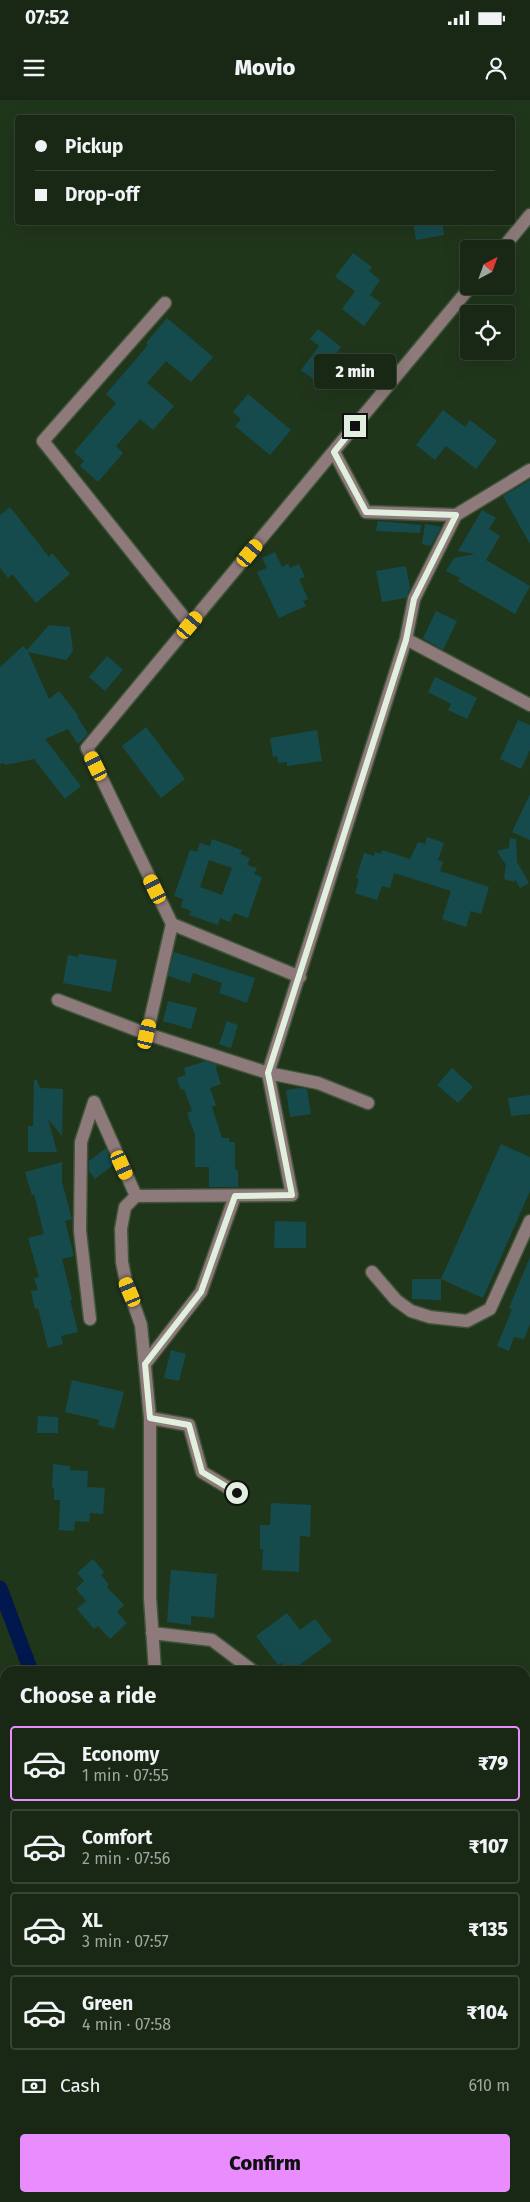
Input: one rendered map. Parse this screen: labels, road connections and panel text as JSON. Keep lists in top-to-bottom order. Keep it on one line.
{"north":"top right","page":{"status":"07:52","header":"Movio","banner":["Pickup","Drop-off"],"bubble":"2 min","heading":"Choose a ride","list":[{"name":"Economy","note":"1 min · 07:55","value":"₹79"},{"name":"Comfort","note":"2 min · 07:56","value":"₹107"},{"name":"XL","note":"3 min · 07:57","value":"₹135"},{"name":"Green","note":"4 min · 07:58","value":"₹104"}],"pay":["Cash","610 m"],"buttons":"Confirm"}}
